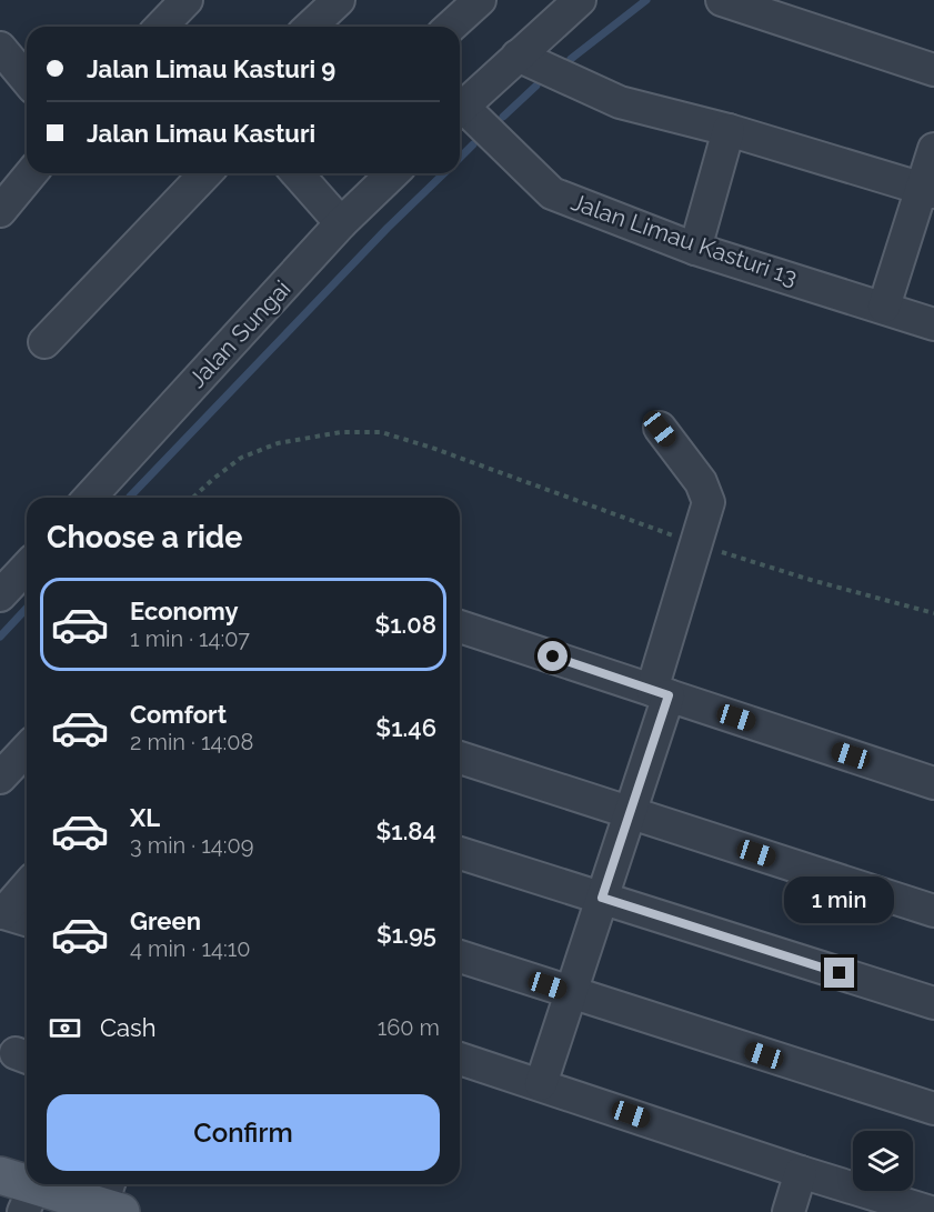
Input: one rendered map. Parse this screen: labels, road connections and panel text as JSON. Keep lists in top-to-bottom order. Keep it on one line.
{"streets":{"street":["Jalan Limau Kasturi 13","Jalan Sungai"]},"page":{"banner":["Jalan Limau Kasturi 9","Jalan Limau Kasturi"],"heading":"Choose a ride","list":[{"name":"Economy","note":"1 min · 14:07","value":"$1.08"},{"name":"Comfort","note":"2 min · 14:08","value":"$1.46"},{"name":"XL","note":"3 min · 14:09","value":"$1.84"},{"name":"Green","note":"4 min · 14:10","value":"$1.95"}],"bubble":"1 min","pay":["Cash","160 m"],"buttons":"Confirm"}}
